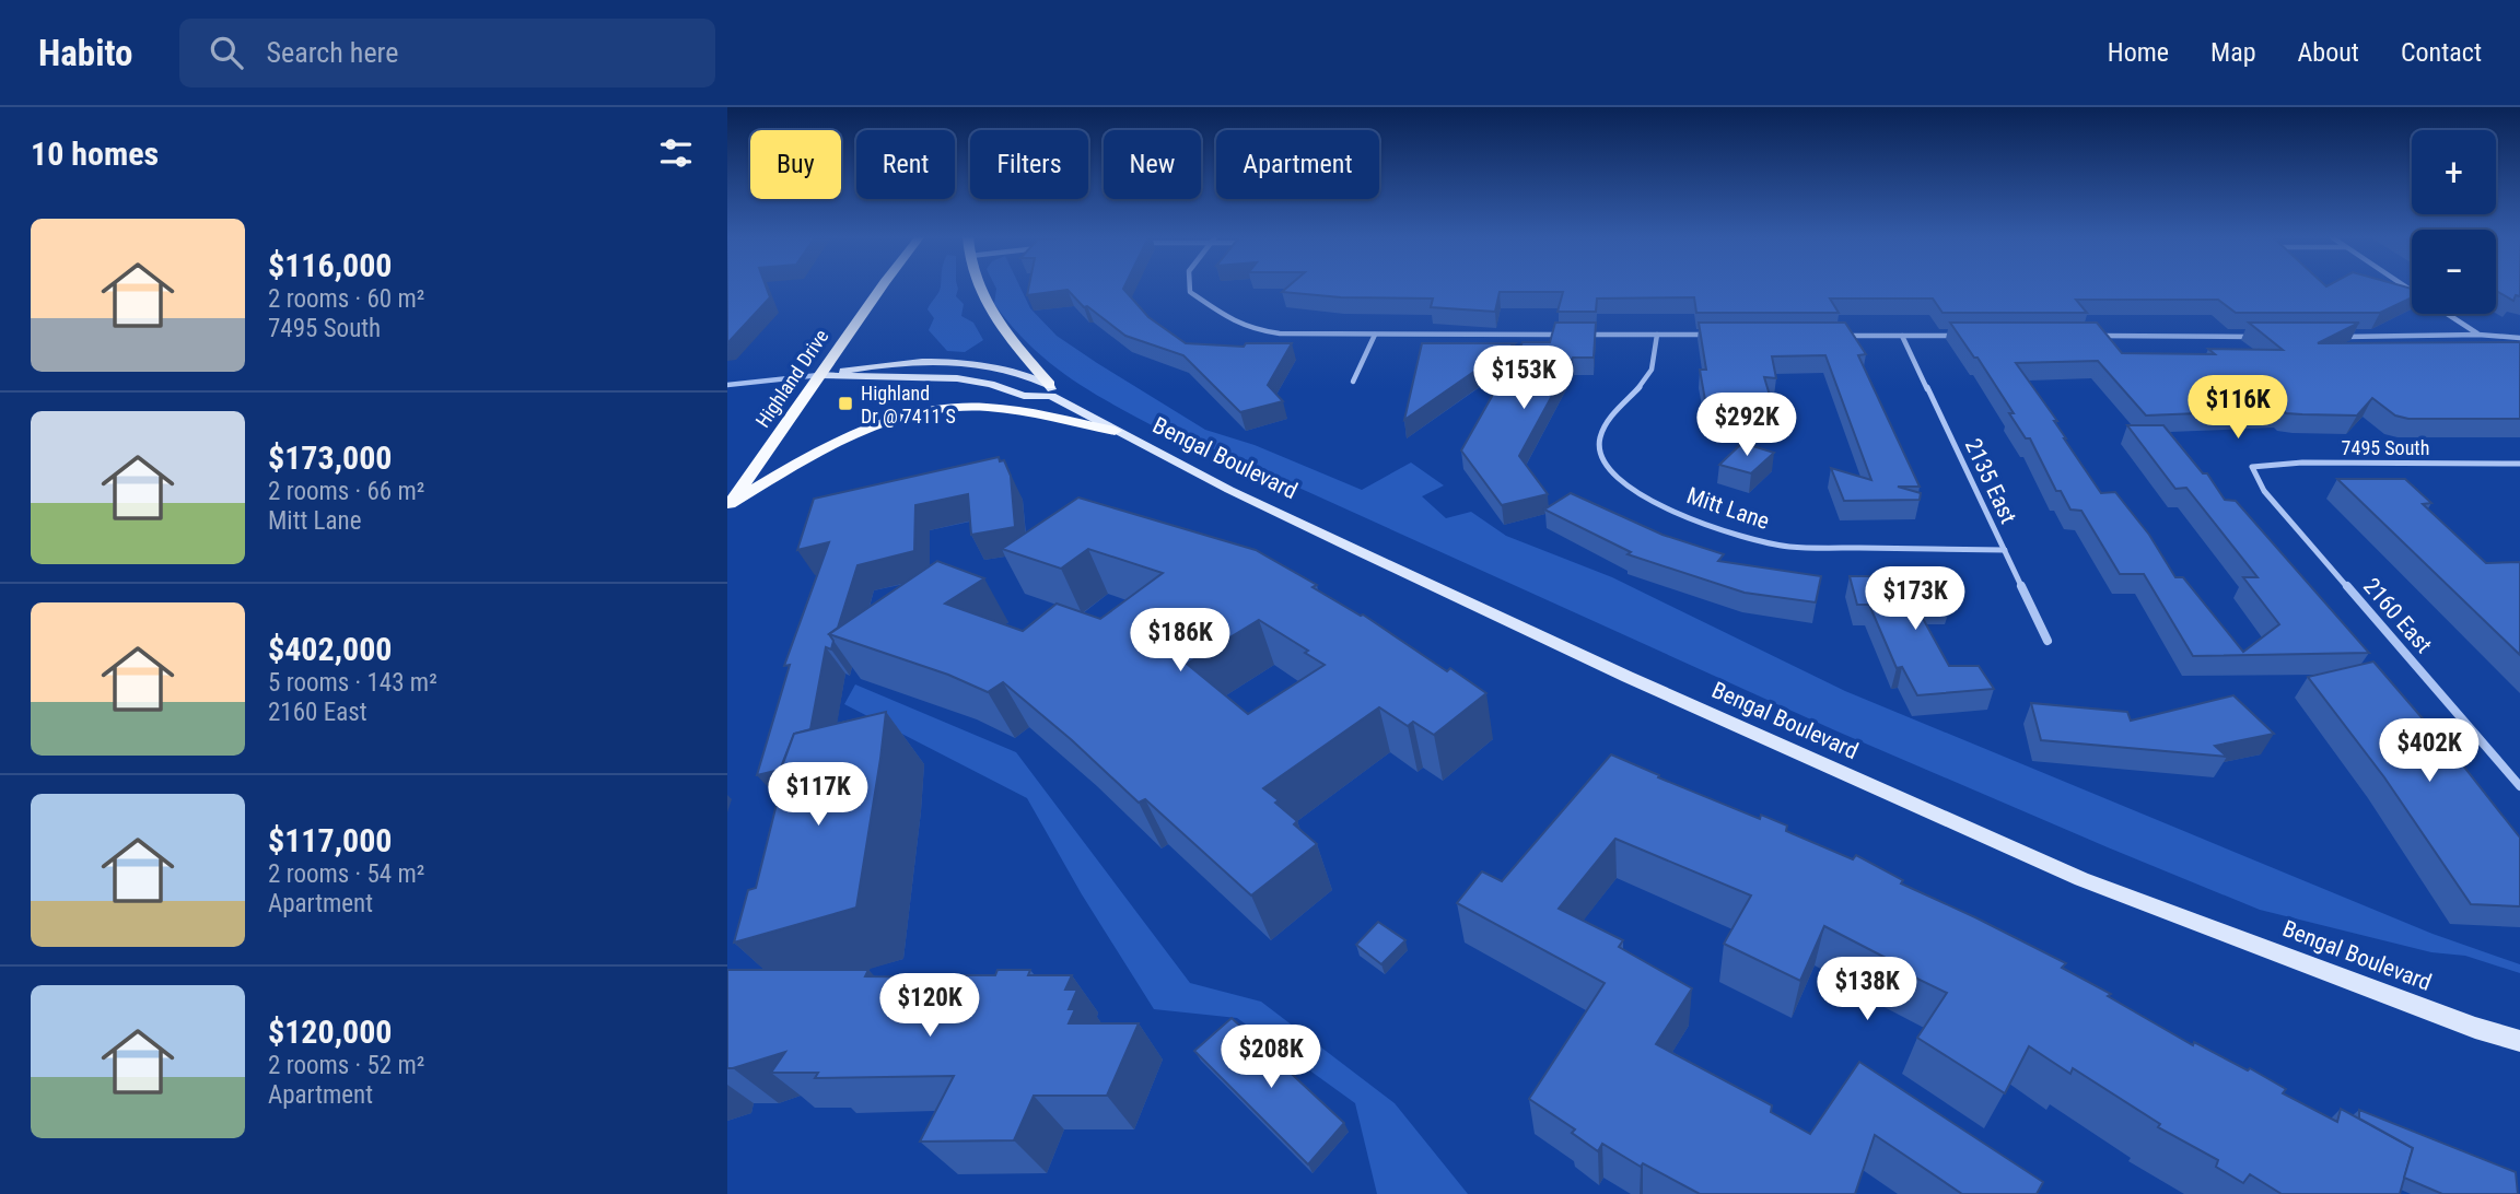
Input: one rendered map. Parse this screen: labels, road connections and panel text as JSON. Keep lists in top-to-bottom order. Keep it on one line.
{"streets":{"main road":["Highland Drive","Bengal Boulevard"],"street":["7495 South","2135 East","Mitt Lane","2160 East"]},"crossings":[["Highland Drive","Bengal Boulevard"],["7495 South","2160 East"],["2135 East","Mitt Lane"]],"places":{"transit":["Highland Dr @ 7411 S"]},"page":{"header":"Habito","search":"Search here","nav":["Home","Map","About","Contact"],"heading":"10 homes","map_buttons":["+","−"],"chip":["Buy","Rent","Filters","New","Apartment"],"list":[{"name":"$116,000","note":"2 rooms · 60 m² · 7495 South"},{"name":"$173,000","note":"2 rooms · 66 m² · Mitt Lane"},{"name":"$402,000","note":"5 rooms · 143 m² · 2160 East"},{"name":"$117,000","note":"2 rooms · 54 m² · Apartment"},{"name":"$120,000","note":"2 rooms · 52 m² · Apartment"}],"price":["$153K","$116K","$292K","$173K","$186K","$402K","$117K","$138K","$120K","$208K"]}}
